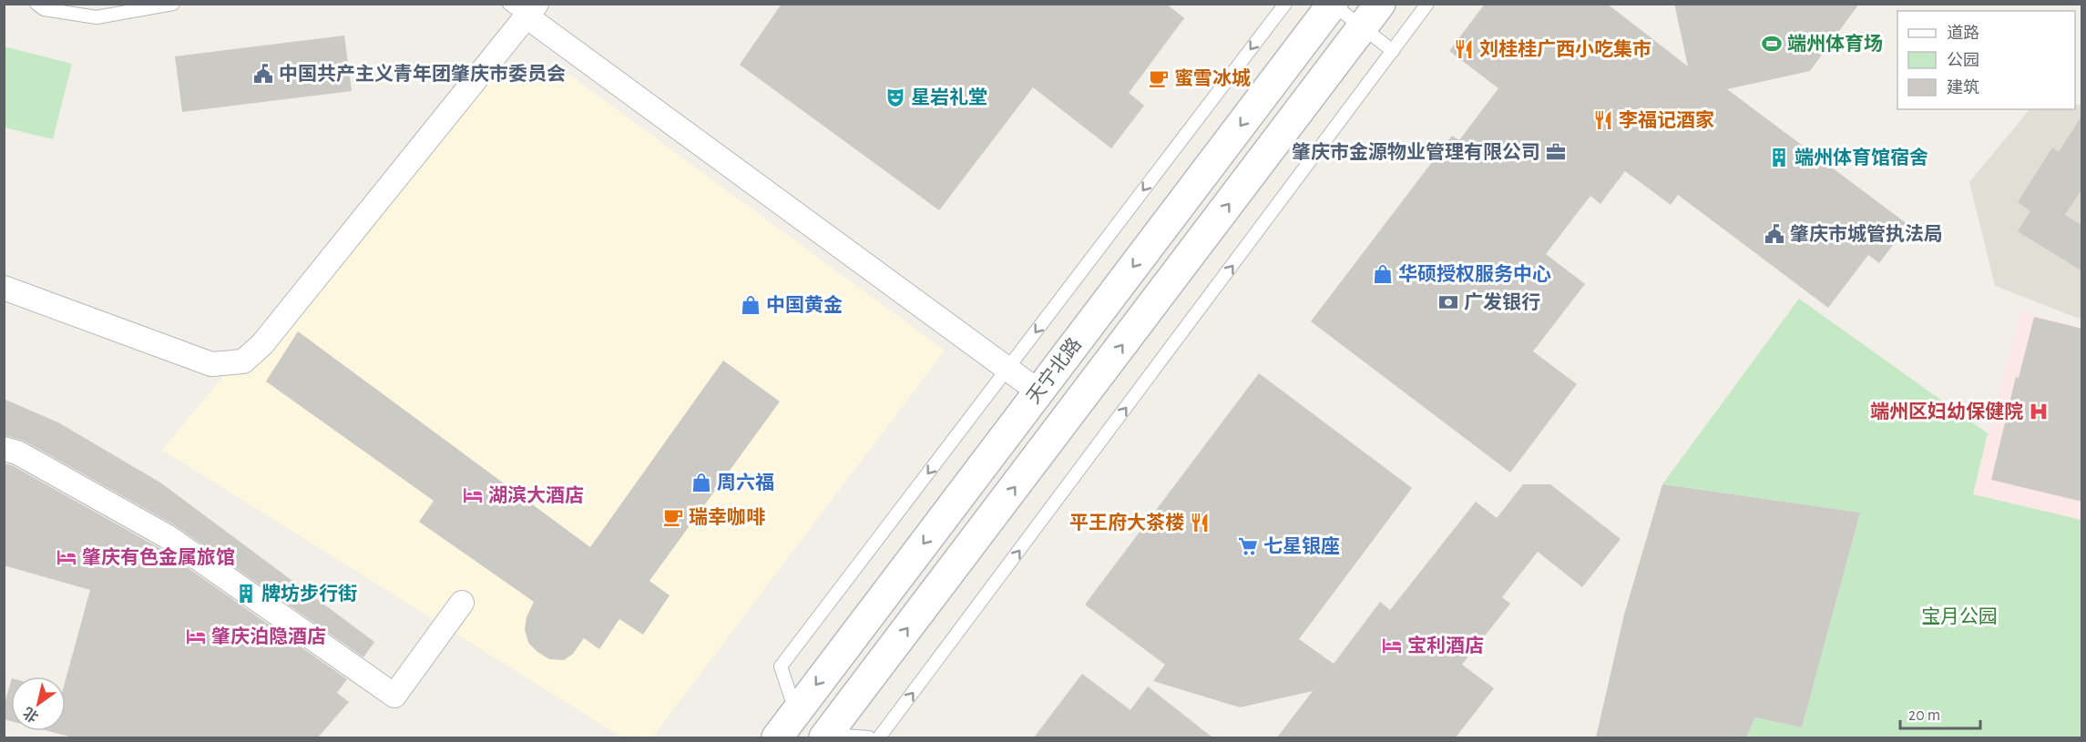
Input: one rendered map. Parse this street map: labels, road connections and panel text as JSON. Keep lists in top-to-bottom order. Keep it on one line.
{"streets":{"main road":["天宁北路"]},"parks":["宝月公园"],"places":{"sports":["端州体育场"],"restaurant":["刘桂桂广西小吃集市","李福记酒家","平王府大茶楼"],"public building":["中国共产主义青年团肇庆市委员会","肇庆市城管执法局"],"cafe":["蜜雪冰城","瑞幸咖啡"],"theatre":["星岩礼堂"],"office":["肇庆市金源物业管理有限公司"],"building":["端州体育馆宿舍","牌坊步行街"],"shop":["华硕授权服务中心","中国黄金","周六福"],"bank":["广发银行"],"hospital":["端州区妇幼保健院"],"hotel":["湖滨大酒店","肇庆有色金属旅馆","肇庆泊隐酒店","宝利酒店"],"supermarket":["七星银座"]},"legend":["道路","公园","建筑"],"scale_bar":"20 m","north":"bottom left"}
